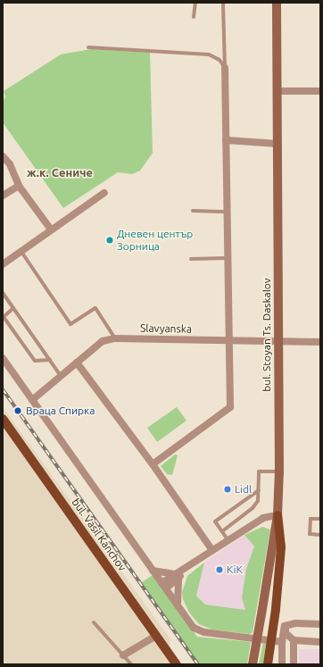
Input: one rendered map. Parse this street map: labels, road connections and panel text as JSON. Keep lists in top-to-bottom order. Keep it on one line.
{"streets":{"main road":["bul. Vasil Kanchov"],"street":["Slavyanska","bul. Stoyan Ts. Daskalov"]},"crossings":[["Slavyanska","bul. Stoyan Ts. Daskalov"]],"districts":["ж.к. Сениче"],"places":["Дневен център Зорница","Враца Спирка","Lidl","KiK"]}
